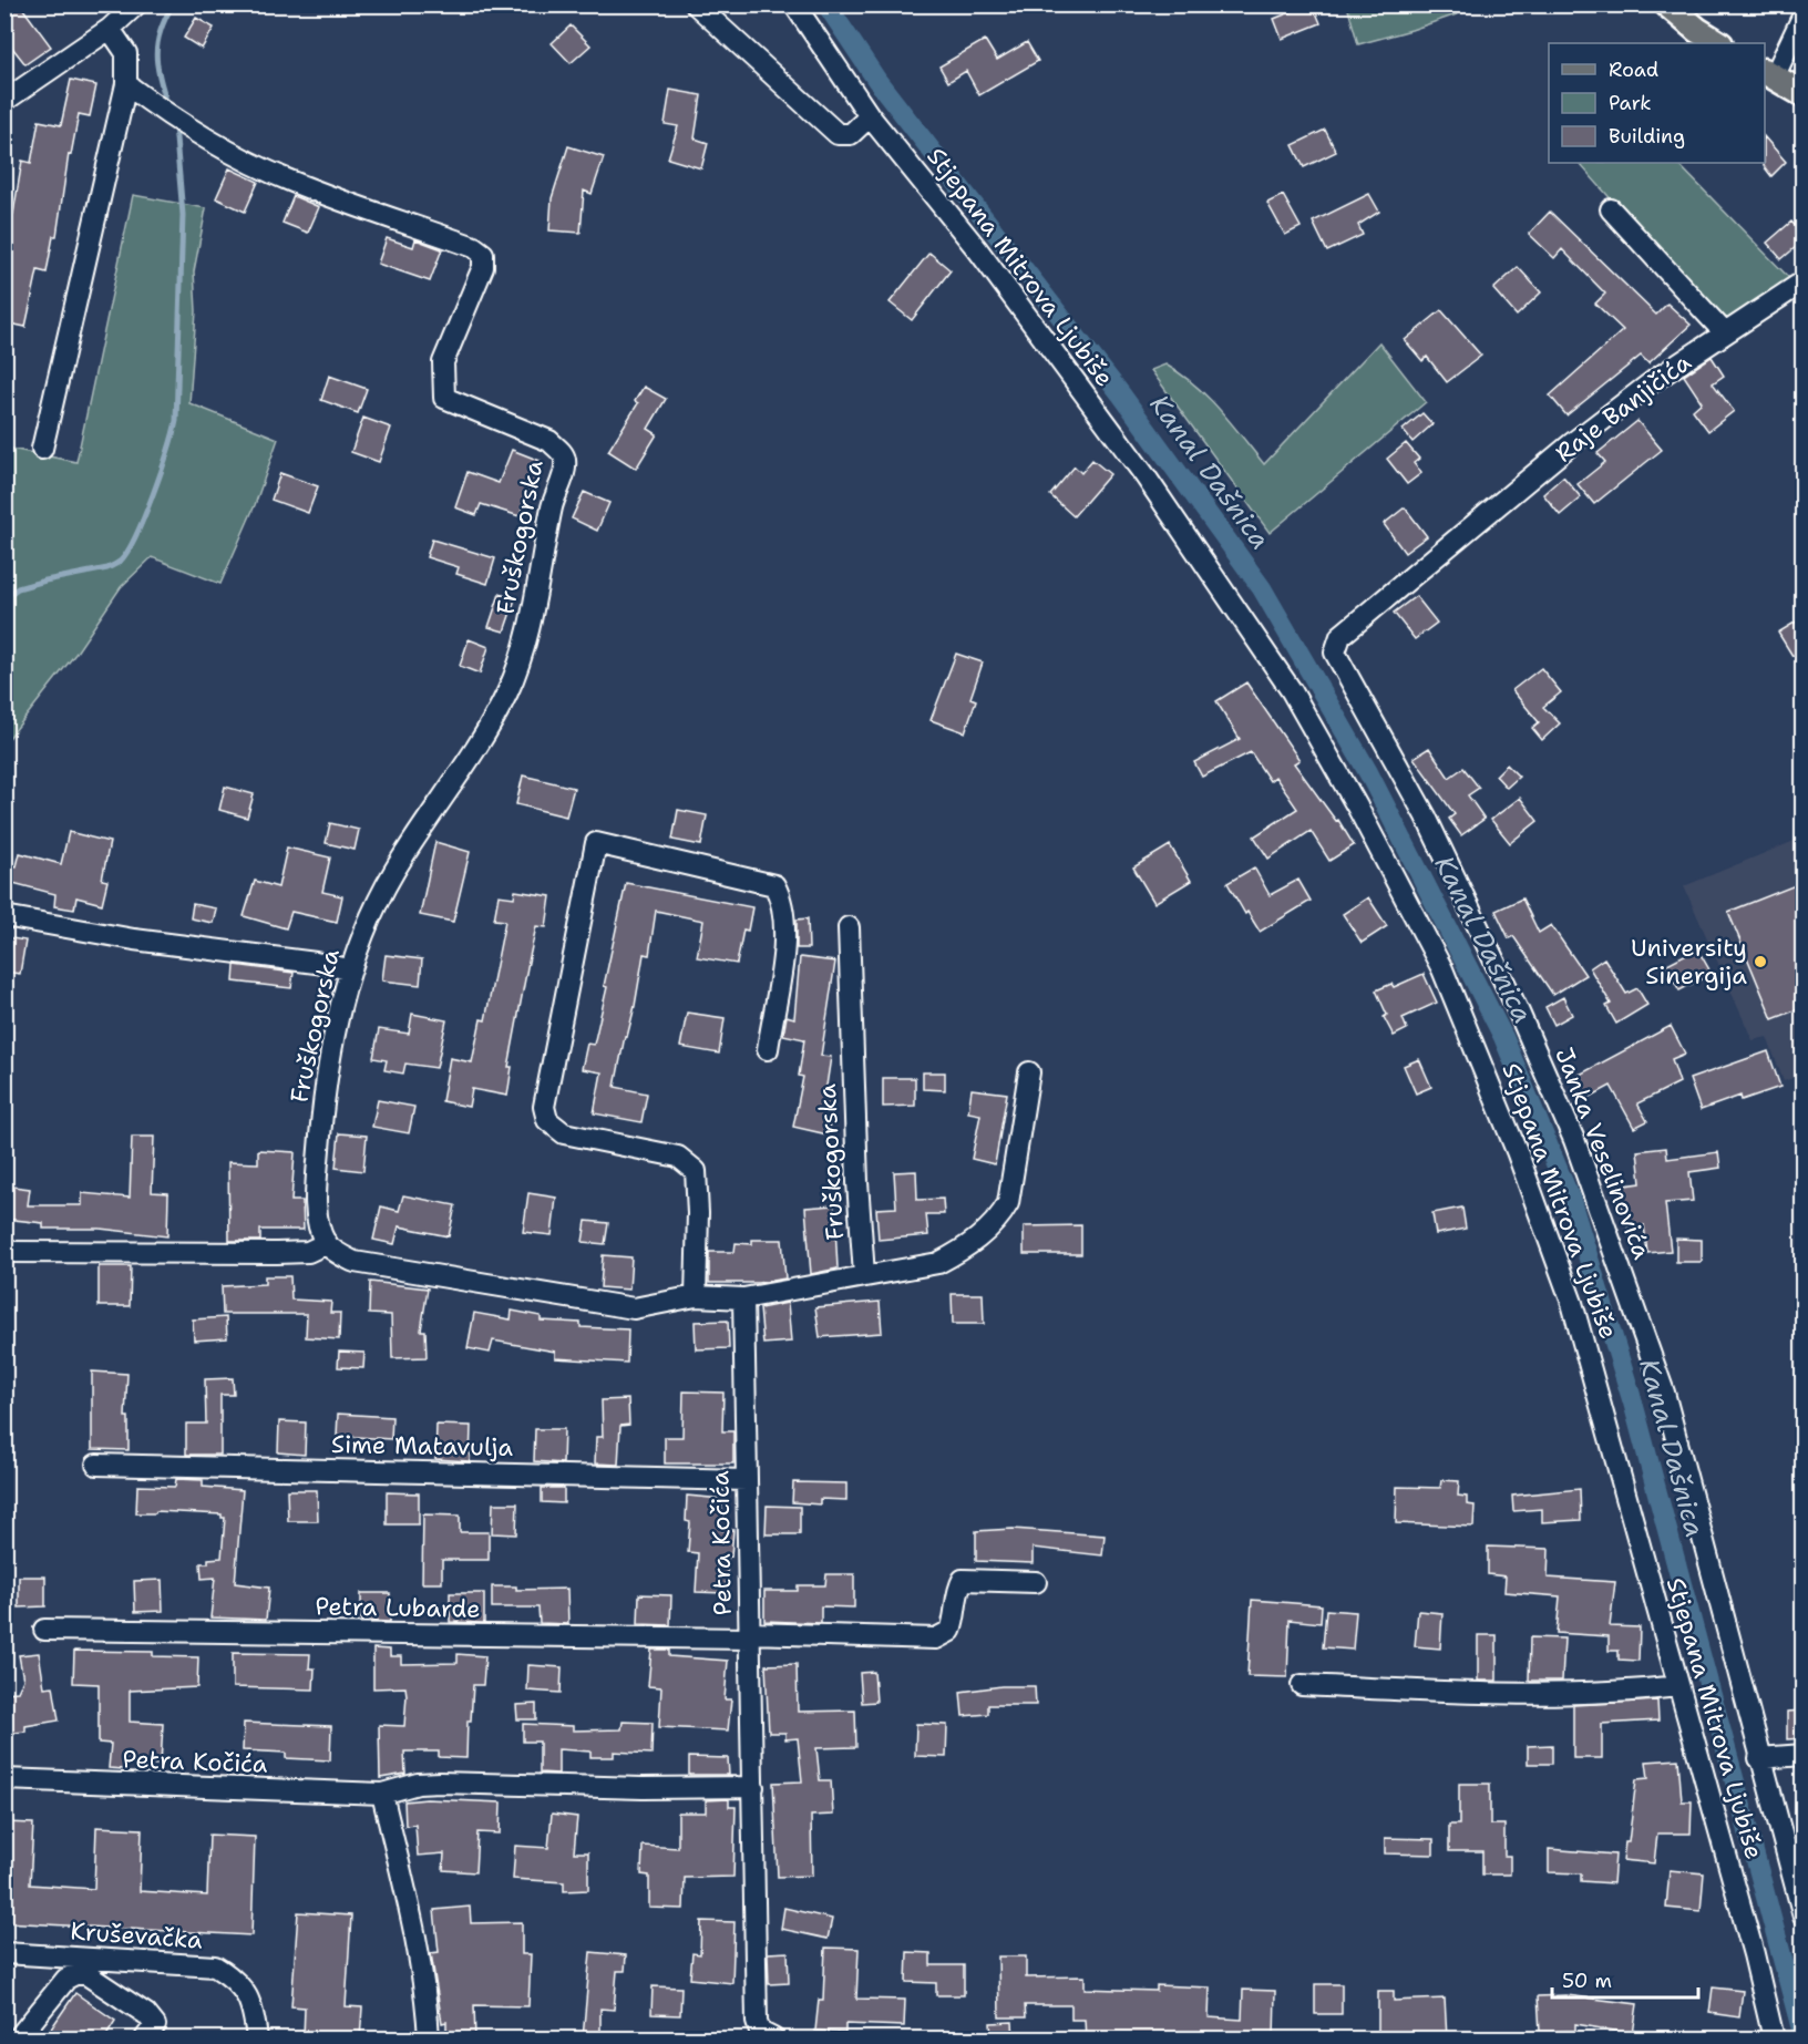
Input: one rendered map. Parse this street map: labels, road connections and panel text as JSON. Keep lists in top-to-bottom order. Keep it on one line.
{"streets":{"street":["Stjepana Mitrova Ljubiše","Raje Banjičića","Fruškogorska","Janka Veselinovića","Sime Matavulja","Petra Kočića","Petra Lubarde","Kruševačka"]},"crossings":[["Raje Banjičića","Janka Veselinovića"],["Fruškogorska","Petra Kočića"],["Sime Matavulja","Petra Kočića"],["Petra Kočića","Petra Lubarde"]],"water":["Kanal Dašnica"],"places":["University Sinergija"],"legend":["Road","Park","Building"],"scale_bar":"50 m"}
